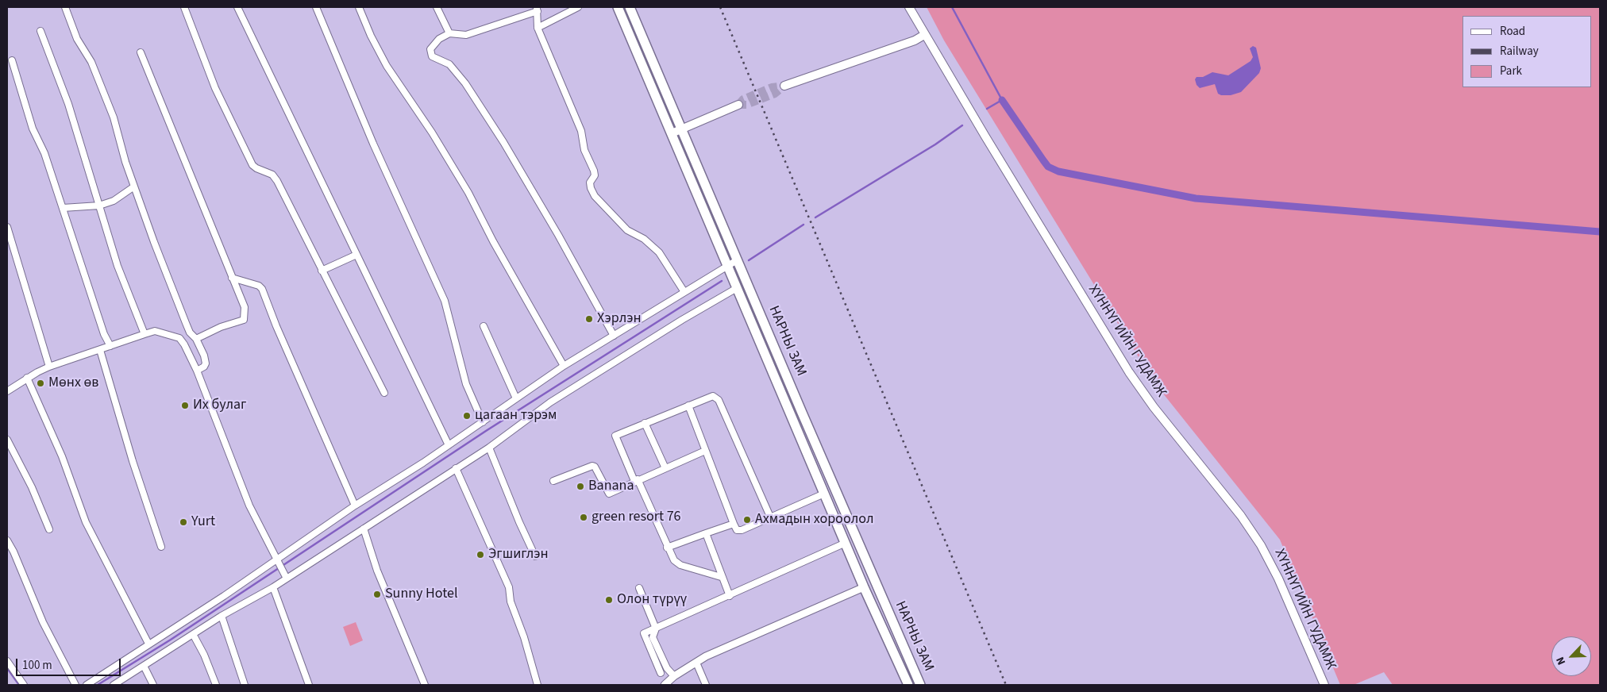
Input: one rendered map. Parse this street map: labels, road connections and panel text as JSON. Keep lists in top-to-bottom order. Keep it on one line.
{"streets":{"main road":["НАРНЫ ЗАМ","ХҮННҮГИЙН ГУДАМЖ"]},"places":["Хэрлэн","Мөнх өв","Их булаг","цагаан тэрэм","Banana","green resort 76","Ахмадын хороолол","Yurt","Эгшиглэн","Sunny Hotel","Олон түрүү"],"legend":["Road","Railway","Park"],"scale_bar":"100 m","north":"bottom left"}
